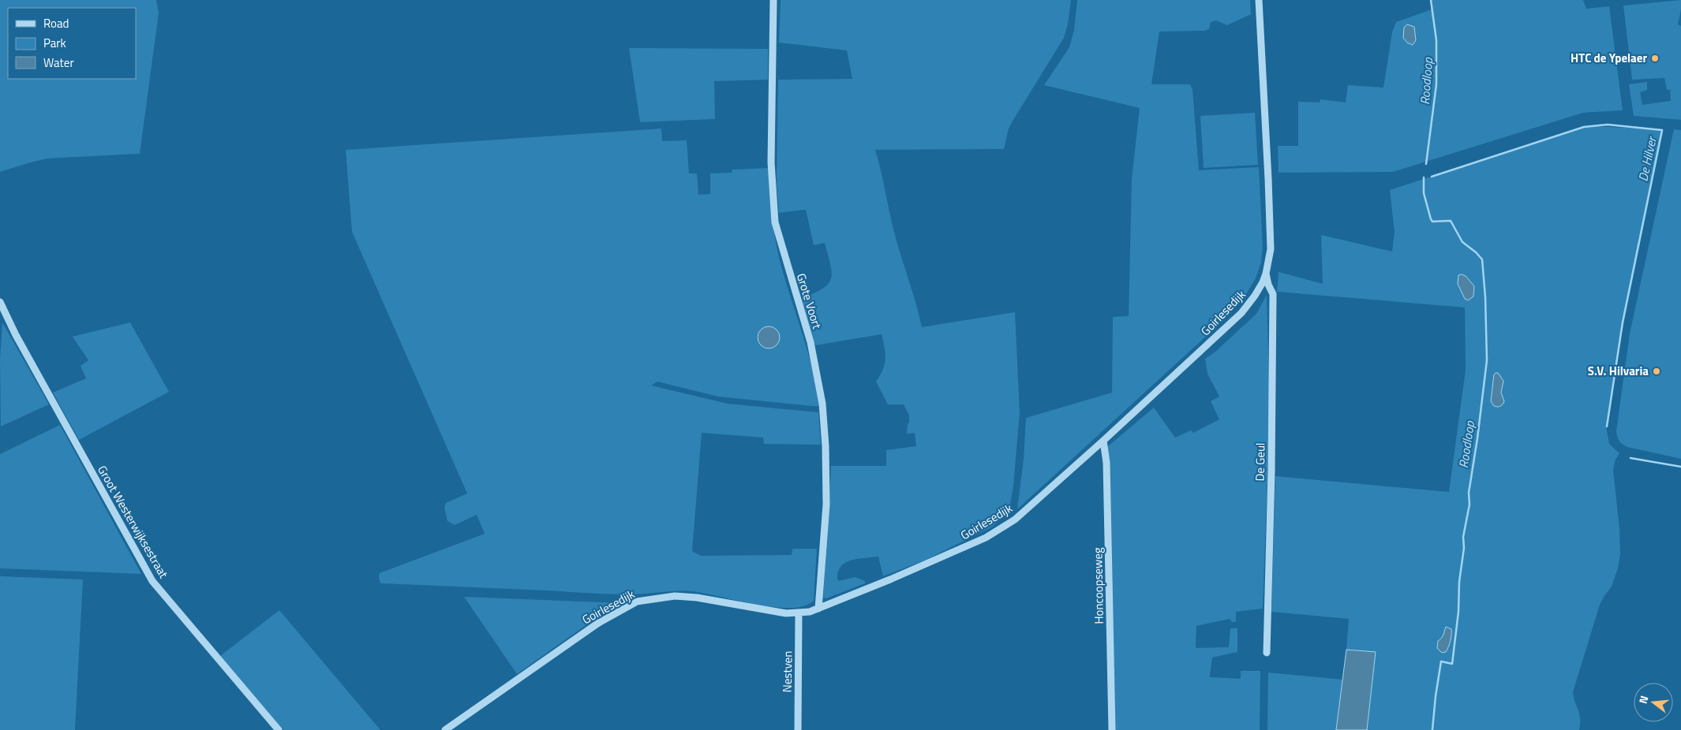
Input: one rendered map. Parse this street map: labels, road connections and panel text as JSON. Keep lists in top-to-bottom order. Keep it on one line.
{"streets":{"street":["Grote Voort","Goirlesedijk","De Geul","Groot Westerwijksestraat","Honcoopseweg","Nestven"]},"crossings":[["Grote Voort","Goirlesedijk"],["Goirlesedijk","De Geul"],["Goirlesedijk","Honcoopseweg"],["Goirlesedijk","Nestven"]],"water":["Roodloop","De Hilver"],"places":["HTC de Ypelaer","S.V. Hilvaria"],"legend":["Road","Park","Water"],"north":"left"}
